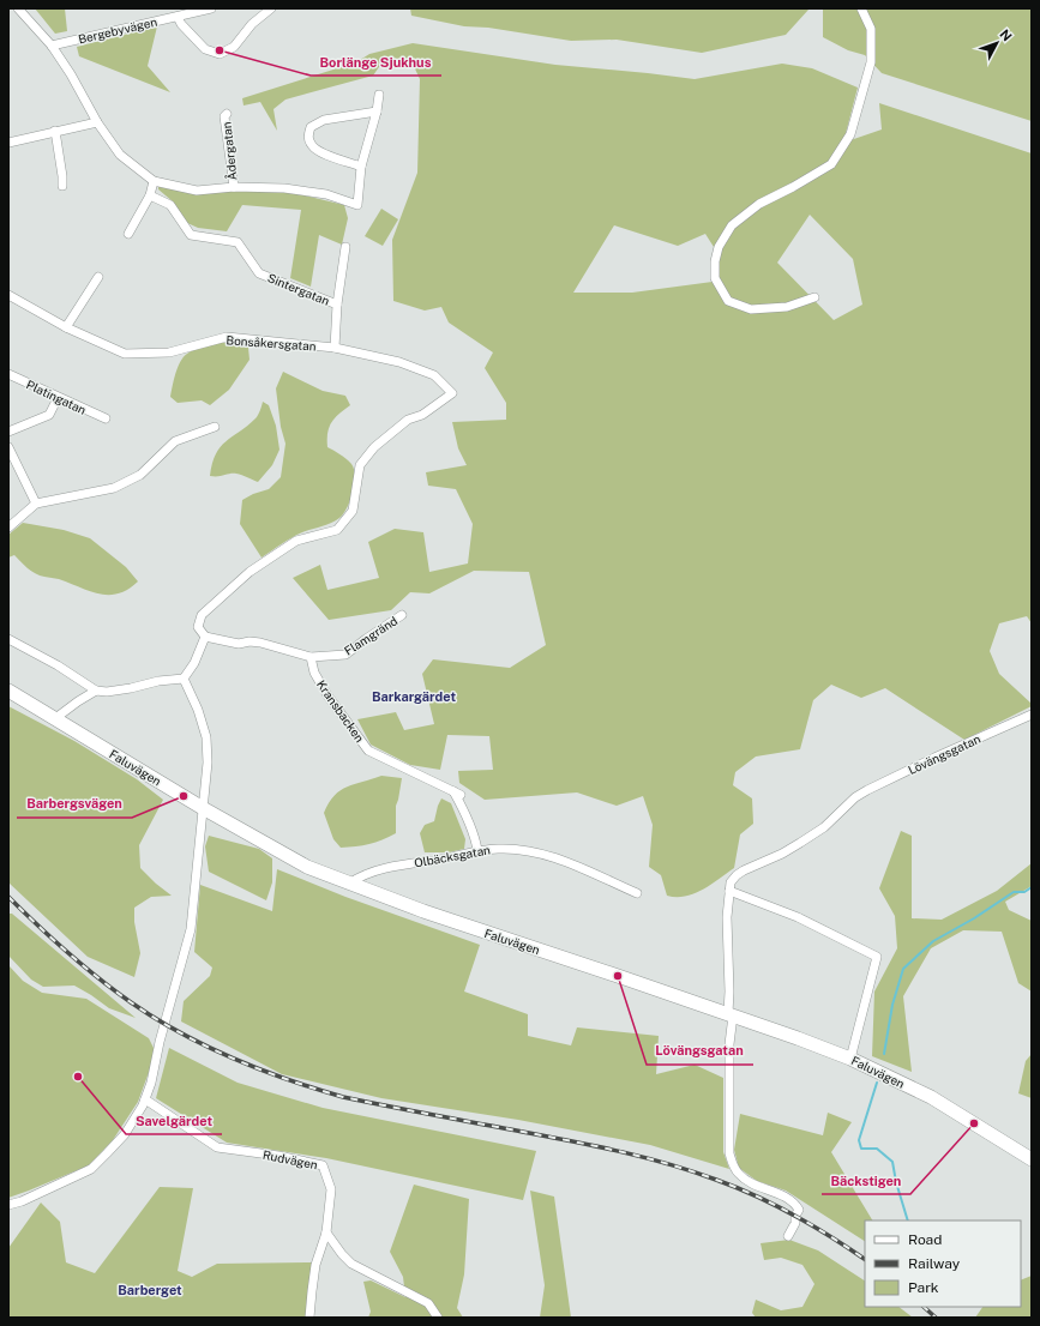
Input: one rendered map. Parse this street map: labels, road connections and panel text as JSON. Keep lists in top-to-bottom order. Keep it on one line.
{"streets":{"street":["Bergebyvägen","Ådergatan","Sintergatan","Bonsåkersgatan","Platingatan","Flamgränd","Kransbacken","Lövängsgatan","Faluvägen","Olbäcksgatan","Rudvägen"]},"crossings":[["Sintergatan","Bonsåkersgatan"],["Flamgränd","Kransbacken"],["Kransbacken","Olbäcksgatan"],["Lövängsgatan","Faluvägen"],["Faluvägen","Olbäcksgatan"]],"districts":["Barkargärdet","Barberget"],"places":["Borlänge Sjukhus","Barbergsvägen","Lövängsgatan","Savelgärdet","Bäckstigen"],"legend":["Road","Railway","Park"],"north":"top right"}
